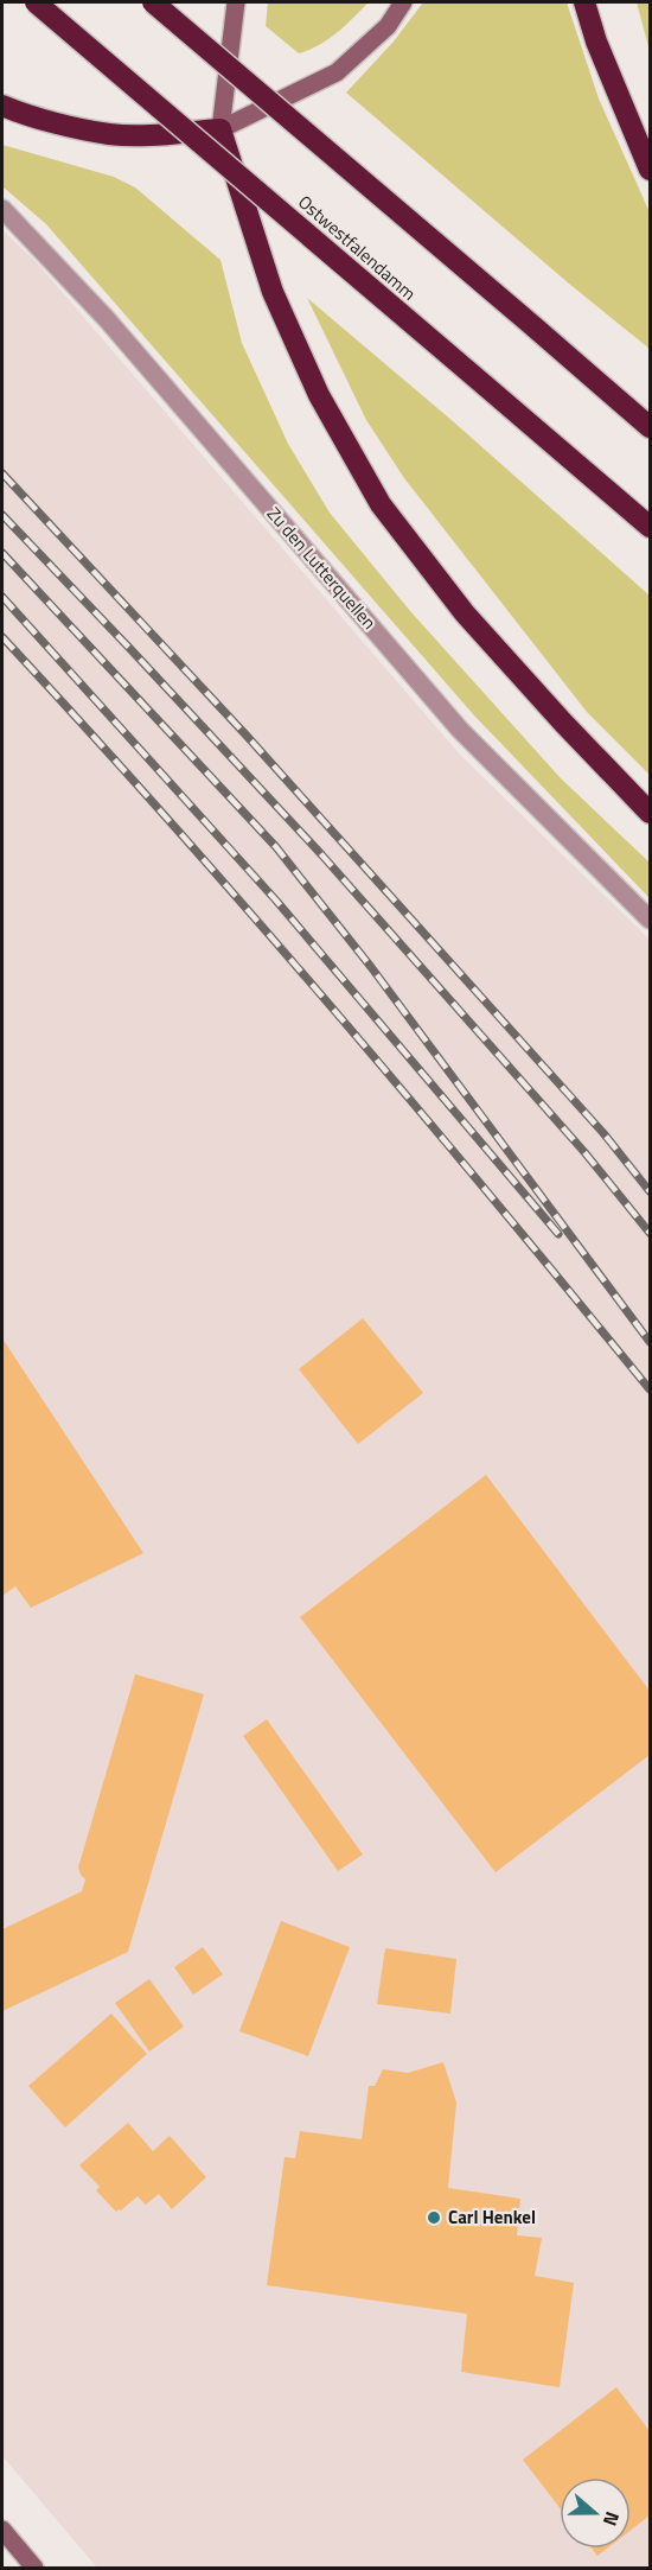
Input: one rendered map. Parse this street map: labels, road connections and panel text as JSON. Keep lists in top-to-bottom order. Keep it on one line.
{"streets":{"highway":["Ostwestfalendamm"],"lane":["Zu den Lutterquellen"]},"places":["Carl Henkel"],"north":"right"}
